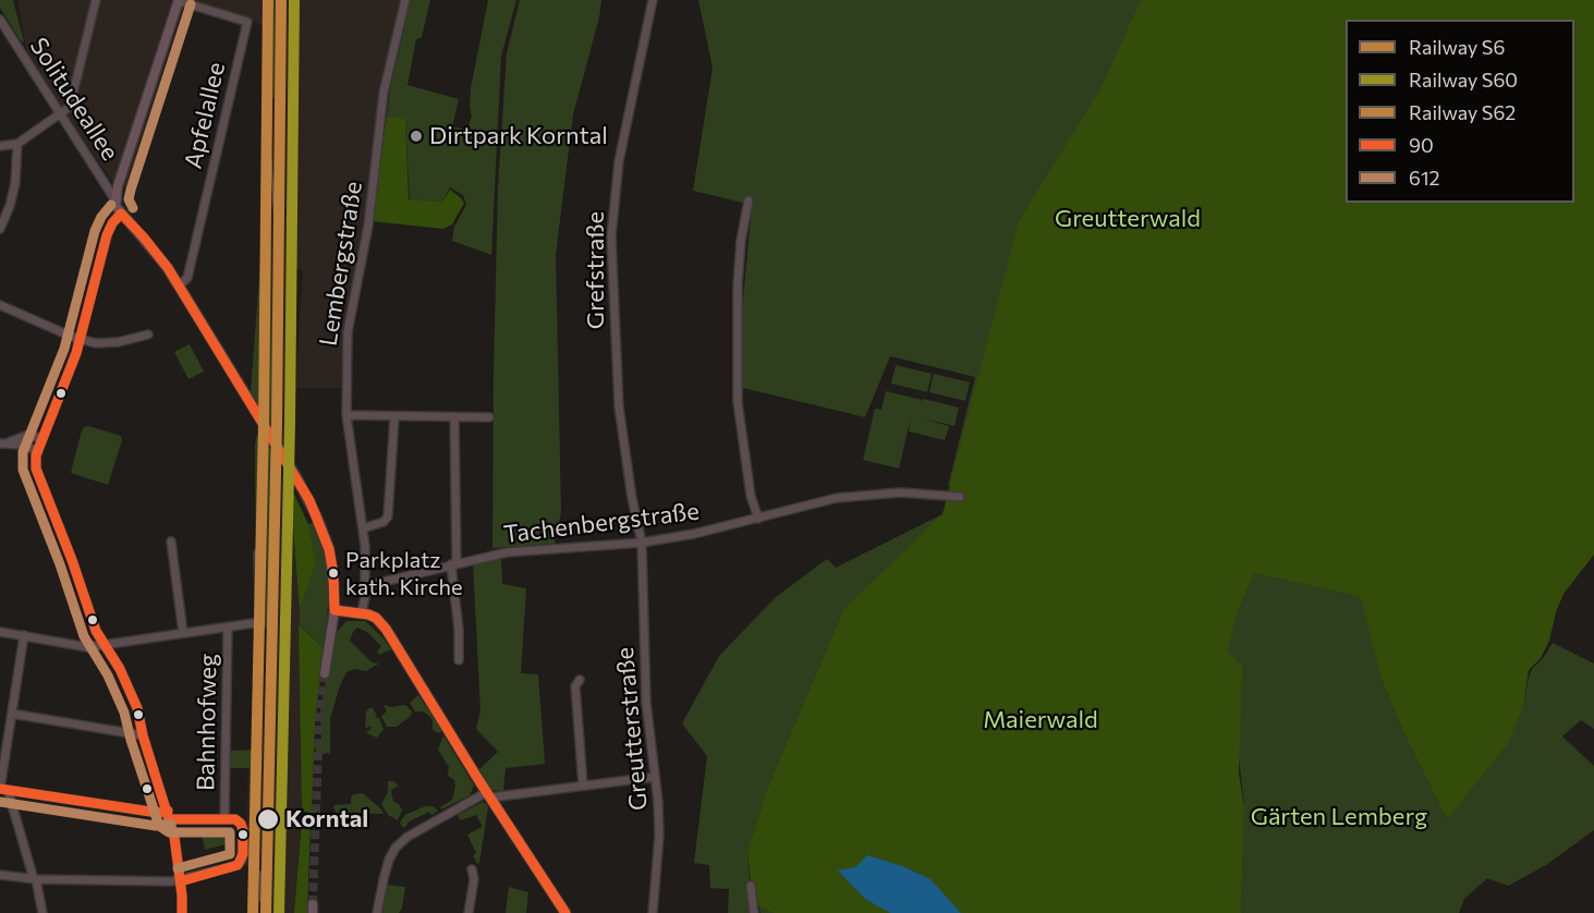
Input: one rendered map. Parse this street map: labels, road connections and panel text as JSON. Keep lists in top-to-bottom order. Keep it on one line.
{"streets":{"street":["Solitudeallee","Apfelallee","Lembergstraße","Grefstraße","Tachenbergstraße","Bahnhofweg","Greutterstraße"]},"crossings":[["Lembergstraße","Tachenbergstraße"],["Grefstraße","Tachenbergstraße"],["Grefstraße","Greutterstraße"],["Tachenbergstraße","Greutterstraße"]],"parks":["Greutterwald","Maierwald","Gärten Lemberg"],"places":["Dirtpark Korntal","Parkplatz kath. Kirche","Korntal"],"lines":["rail line S6","rail line S60","rail line S62","transit line 612","transit line 90"],"legend":["Railway S6","Railway S60","Railway S62","90","612"]}
